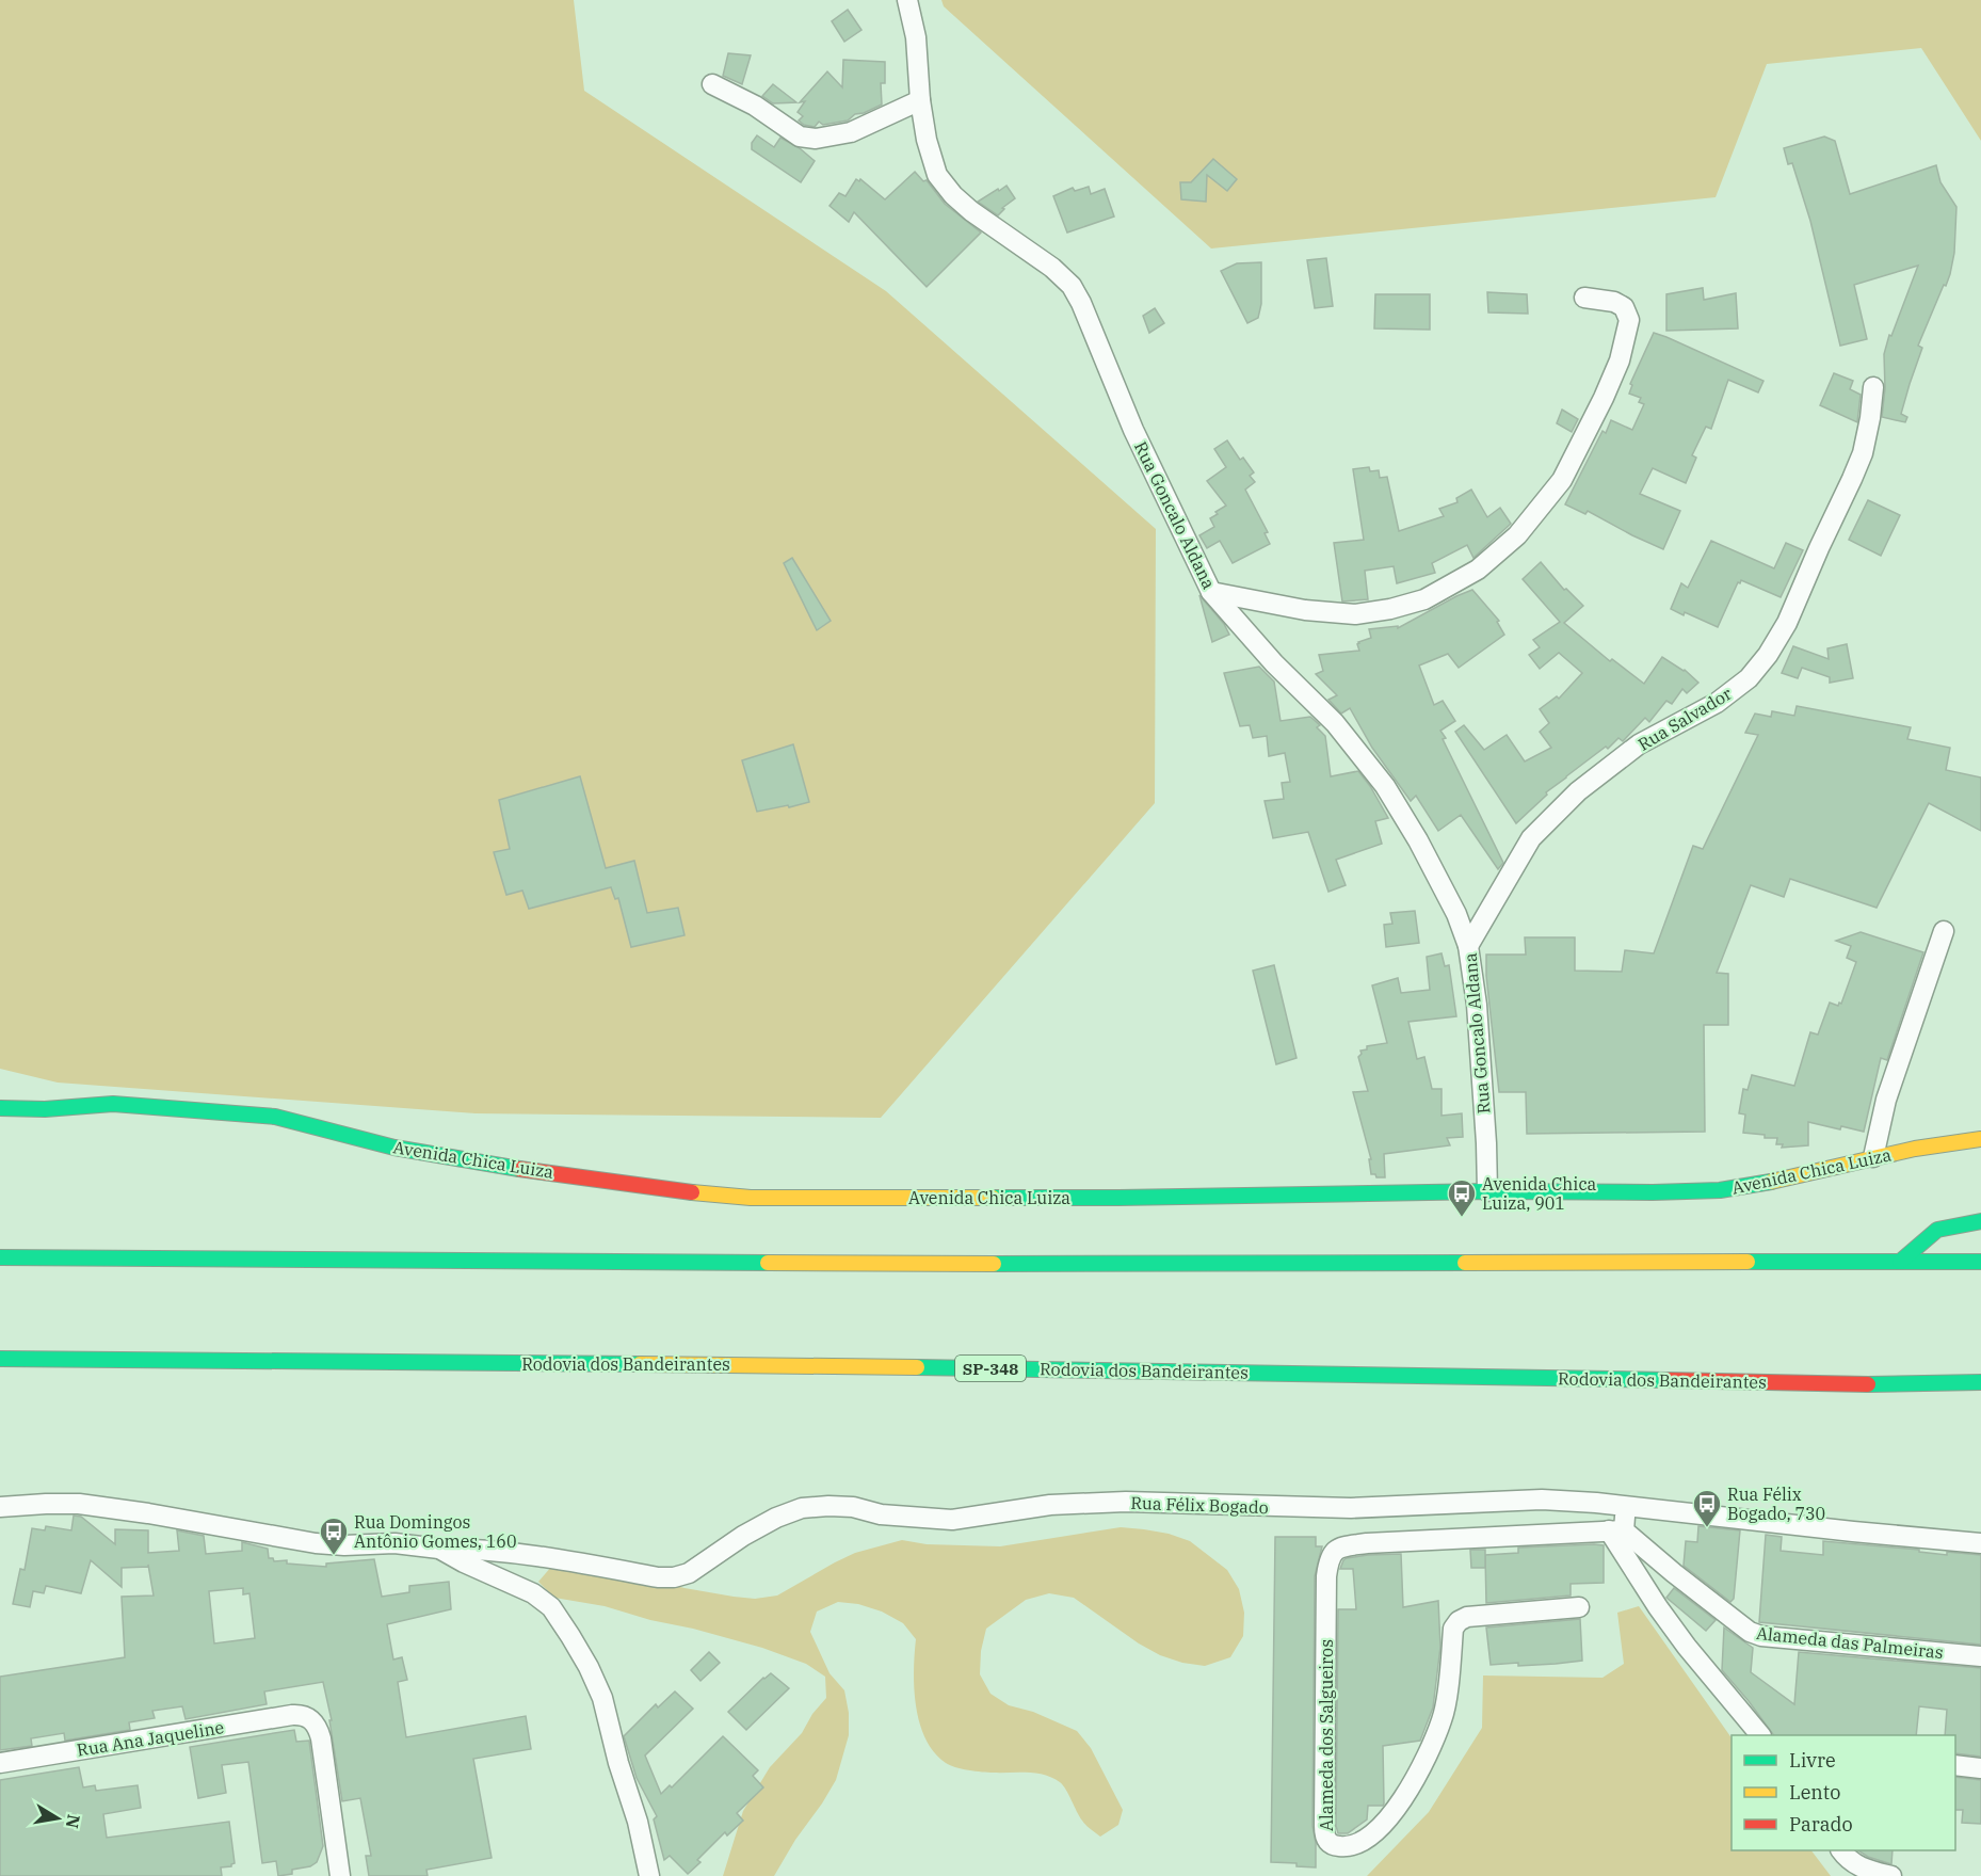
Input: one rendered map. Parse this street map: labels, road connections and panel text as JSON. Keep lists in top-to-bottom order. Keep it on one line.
{"streets":{"main road":["Avenida Chica Luiza","Rodovia dos Bandeirantes","SP-348"],"street":["Rua Goncalo Aldana","Rua Salvador","Rua Félix Bogado","Alameda das Palmeiras","Alameda dos Salgueiros","Rua Ana Jaqueline"]},"crossings":[["Rua Goncalo Aldana","Rua Salvador"],["Rua Goncalo Aldana","Avenida Chica Luiza"],["Alameda das Palmeiras","Alameda dos Salgueiros"]],"places":{"bus stop":["Avenida Chica Luiza, 901","Rua Félix Bogado, 730","Rua Domingos Antônio Gomes, 160"]},"legend":["Livre","Lento","Parado"],"north":"right"}
